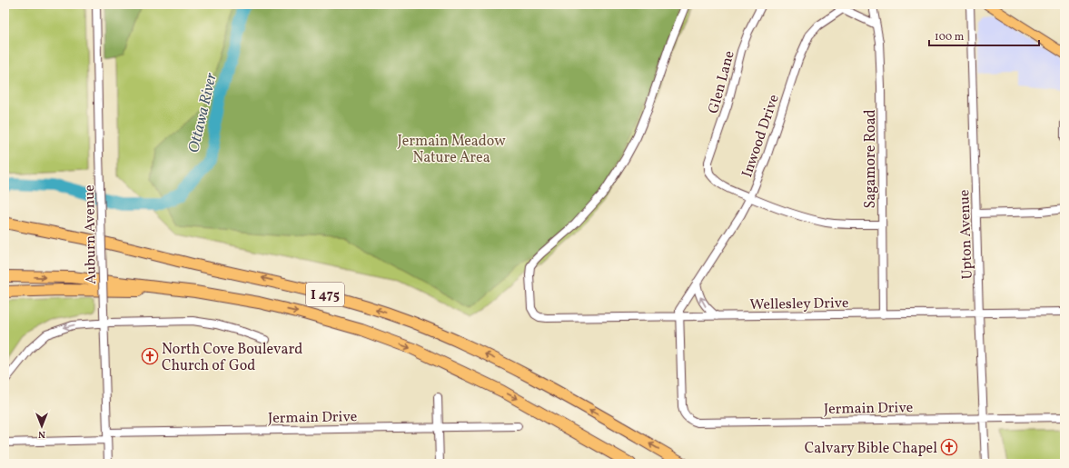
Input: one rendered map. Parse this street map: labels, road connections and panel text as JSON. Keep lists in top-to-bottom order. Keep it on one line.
{"streets":{"highway":["I 475"],"street":["Glen Lane","Inwood Drive","Sagamore Road","Auburn Avenue","Upton Avenue","Wellesley Drive","Jermain Drive"]},"crossings":[["Glen Lane","Inwood Drive"],["Inwood Drive","Wellesley Drive"],["Inwood Drive","Jermain Drive"],["Sagamore Road","Wellesley Drive"],["Auburn Avenue","Jermain Drive"],["Upton Avenue","Wellesley Drive"],["Upton Avenue","Jermain Drive"]],"water":["Ottawa River"],"parks":["Jermain Meadow Nature Area"],"places":{"church":["North Cove Boulevard Church of God","Calvary Bible Chapel"]},"scale_bar":"100 m","north":"bottom"}
